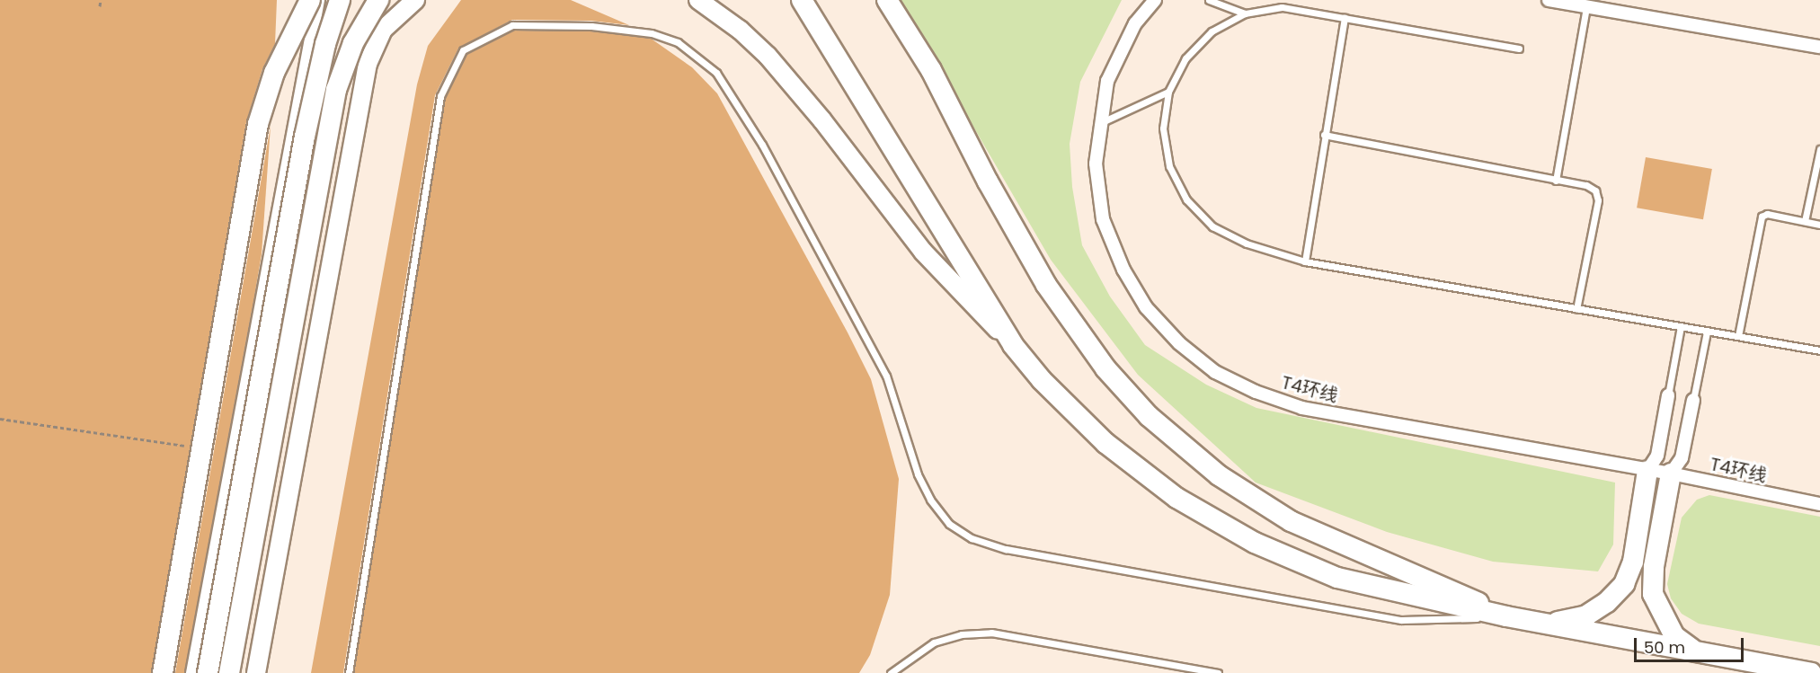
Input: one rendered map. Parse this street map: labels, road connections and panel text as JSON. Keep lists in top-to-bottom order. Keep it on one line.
{"streets":{"street":["T4环线"]},"scale_bar":"50 m"}
